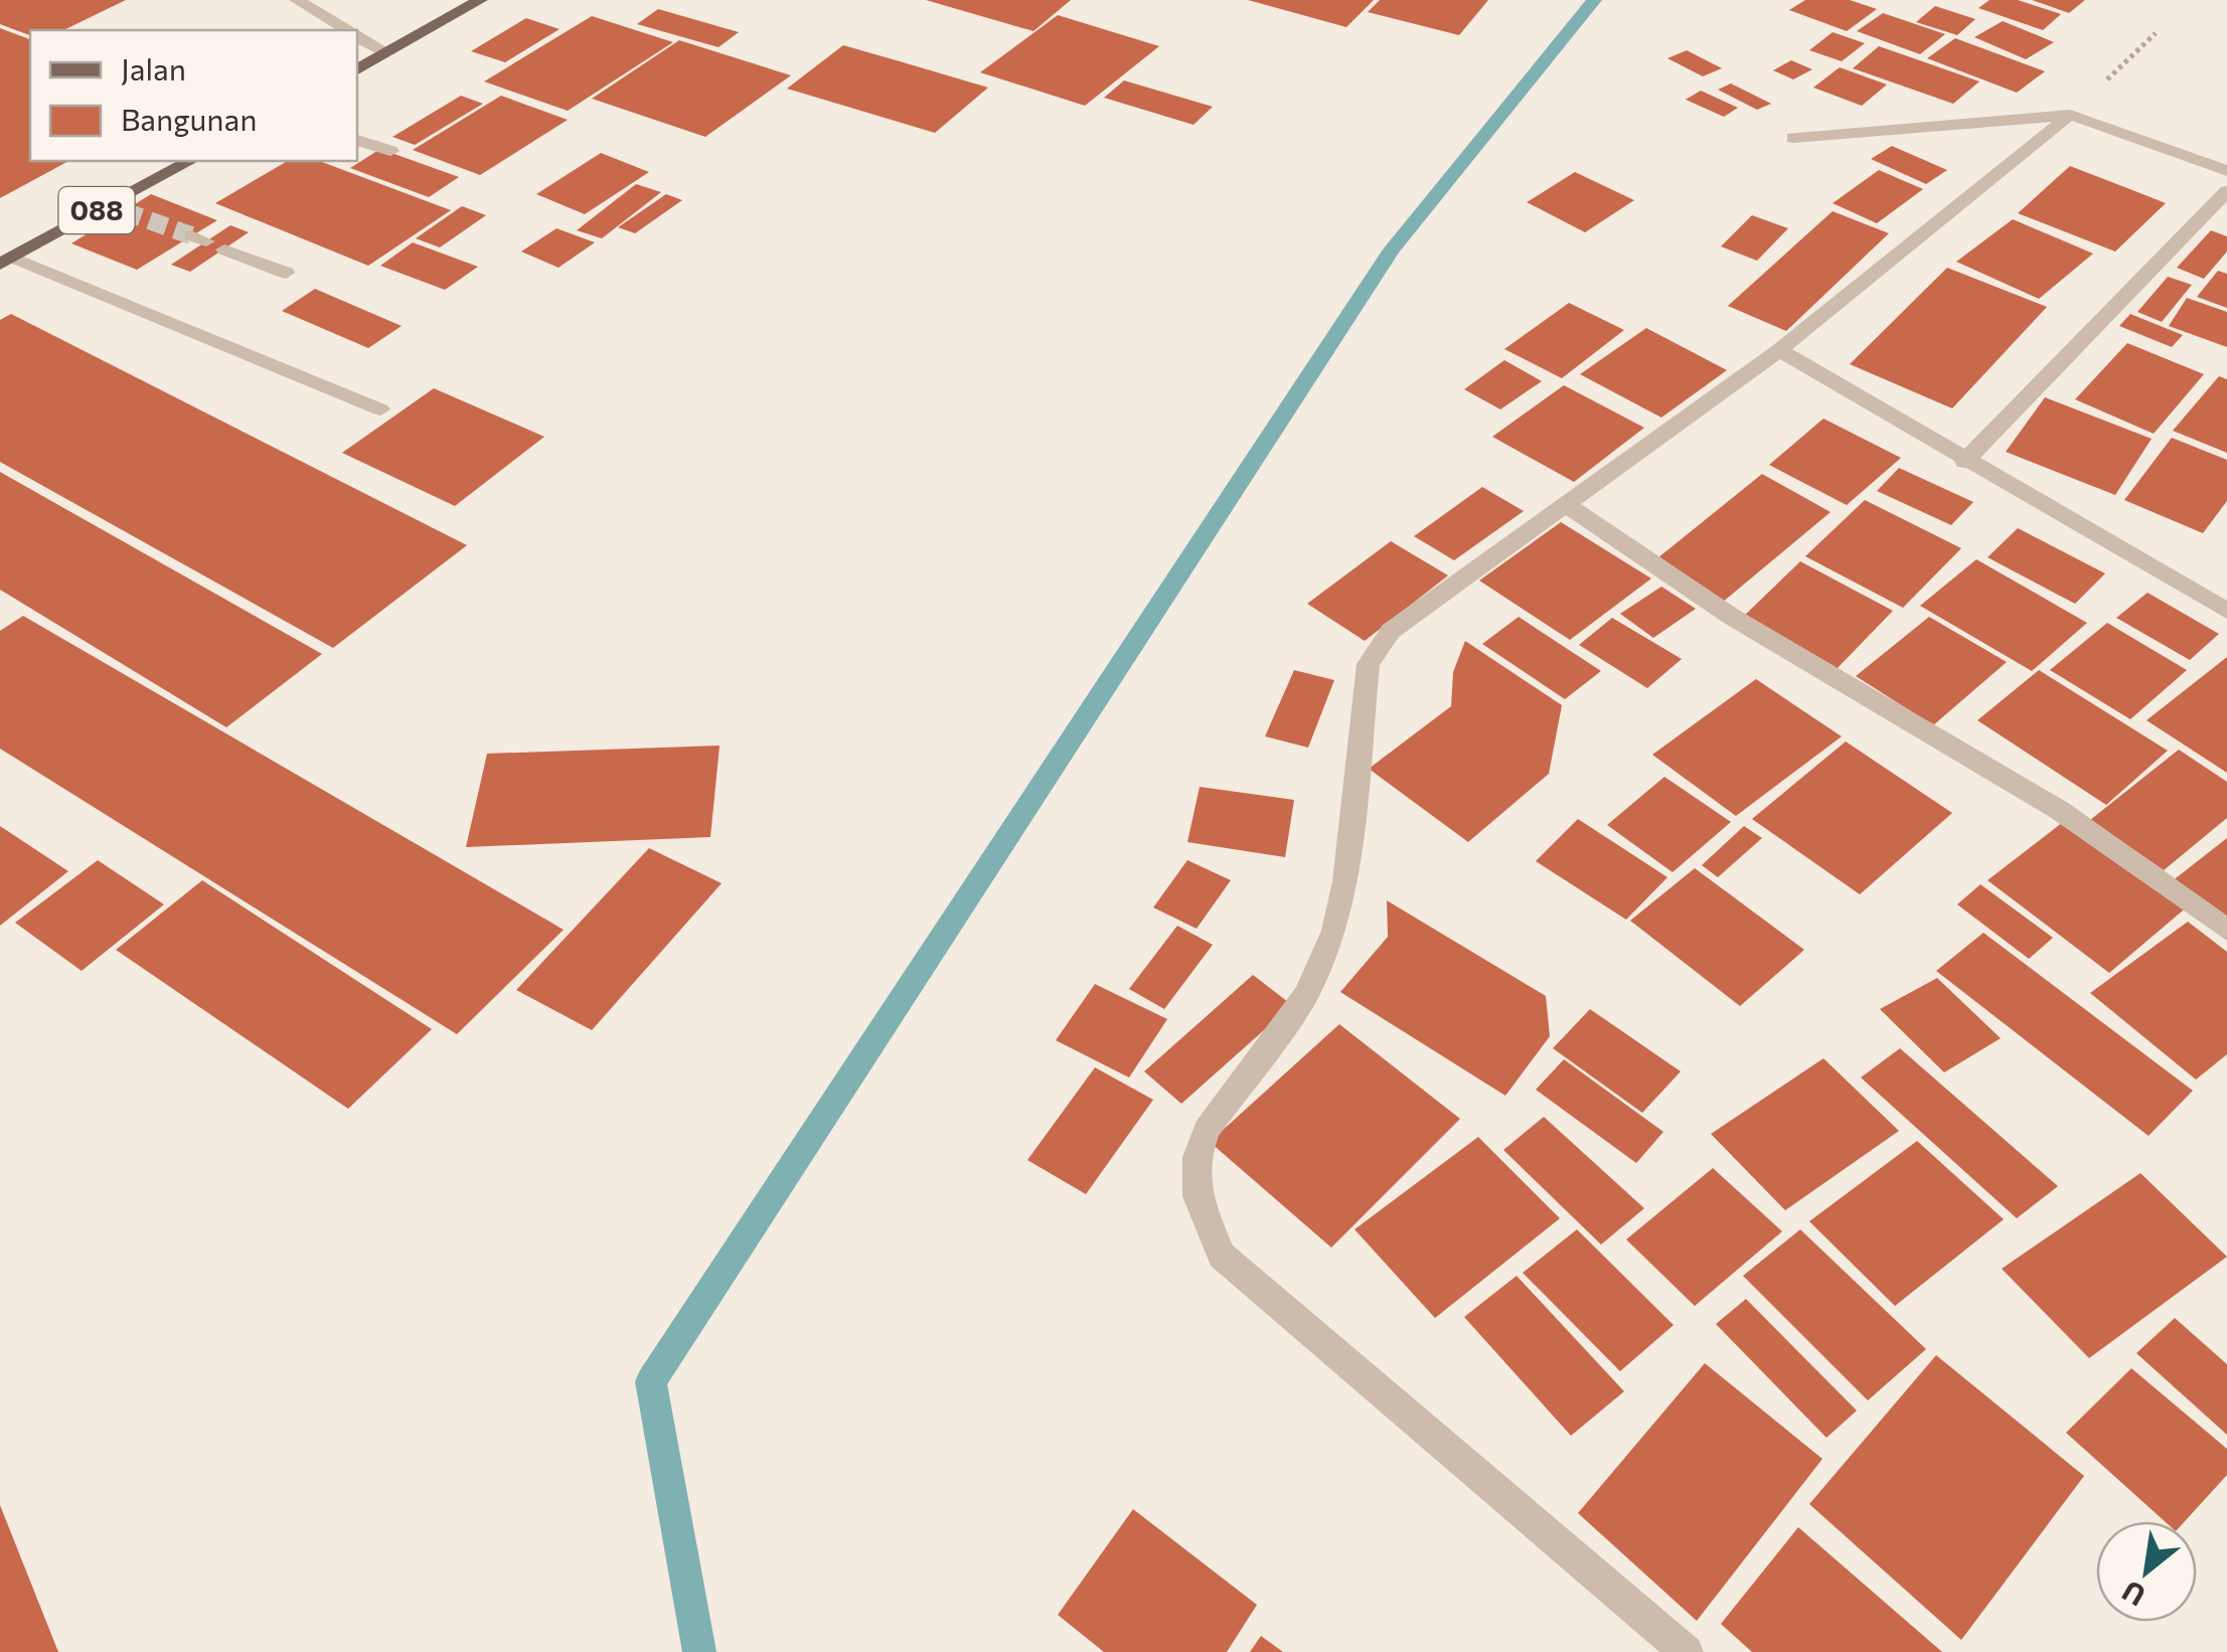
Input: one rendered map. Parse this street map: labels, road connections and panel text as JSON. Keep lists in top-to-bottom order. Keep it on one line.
{"streets":{"main road":["088"]},"legend":["Jalan","Bangunan"],"north":"bottom left"}
